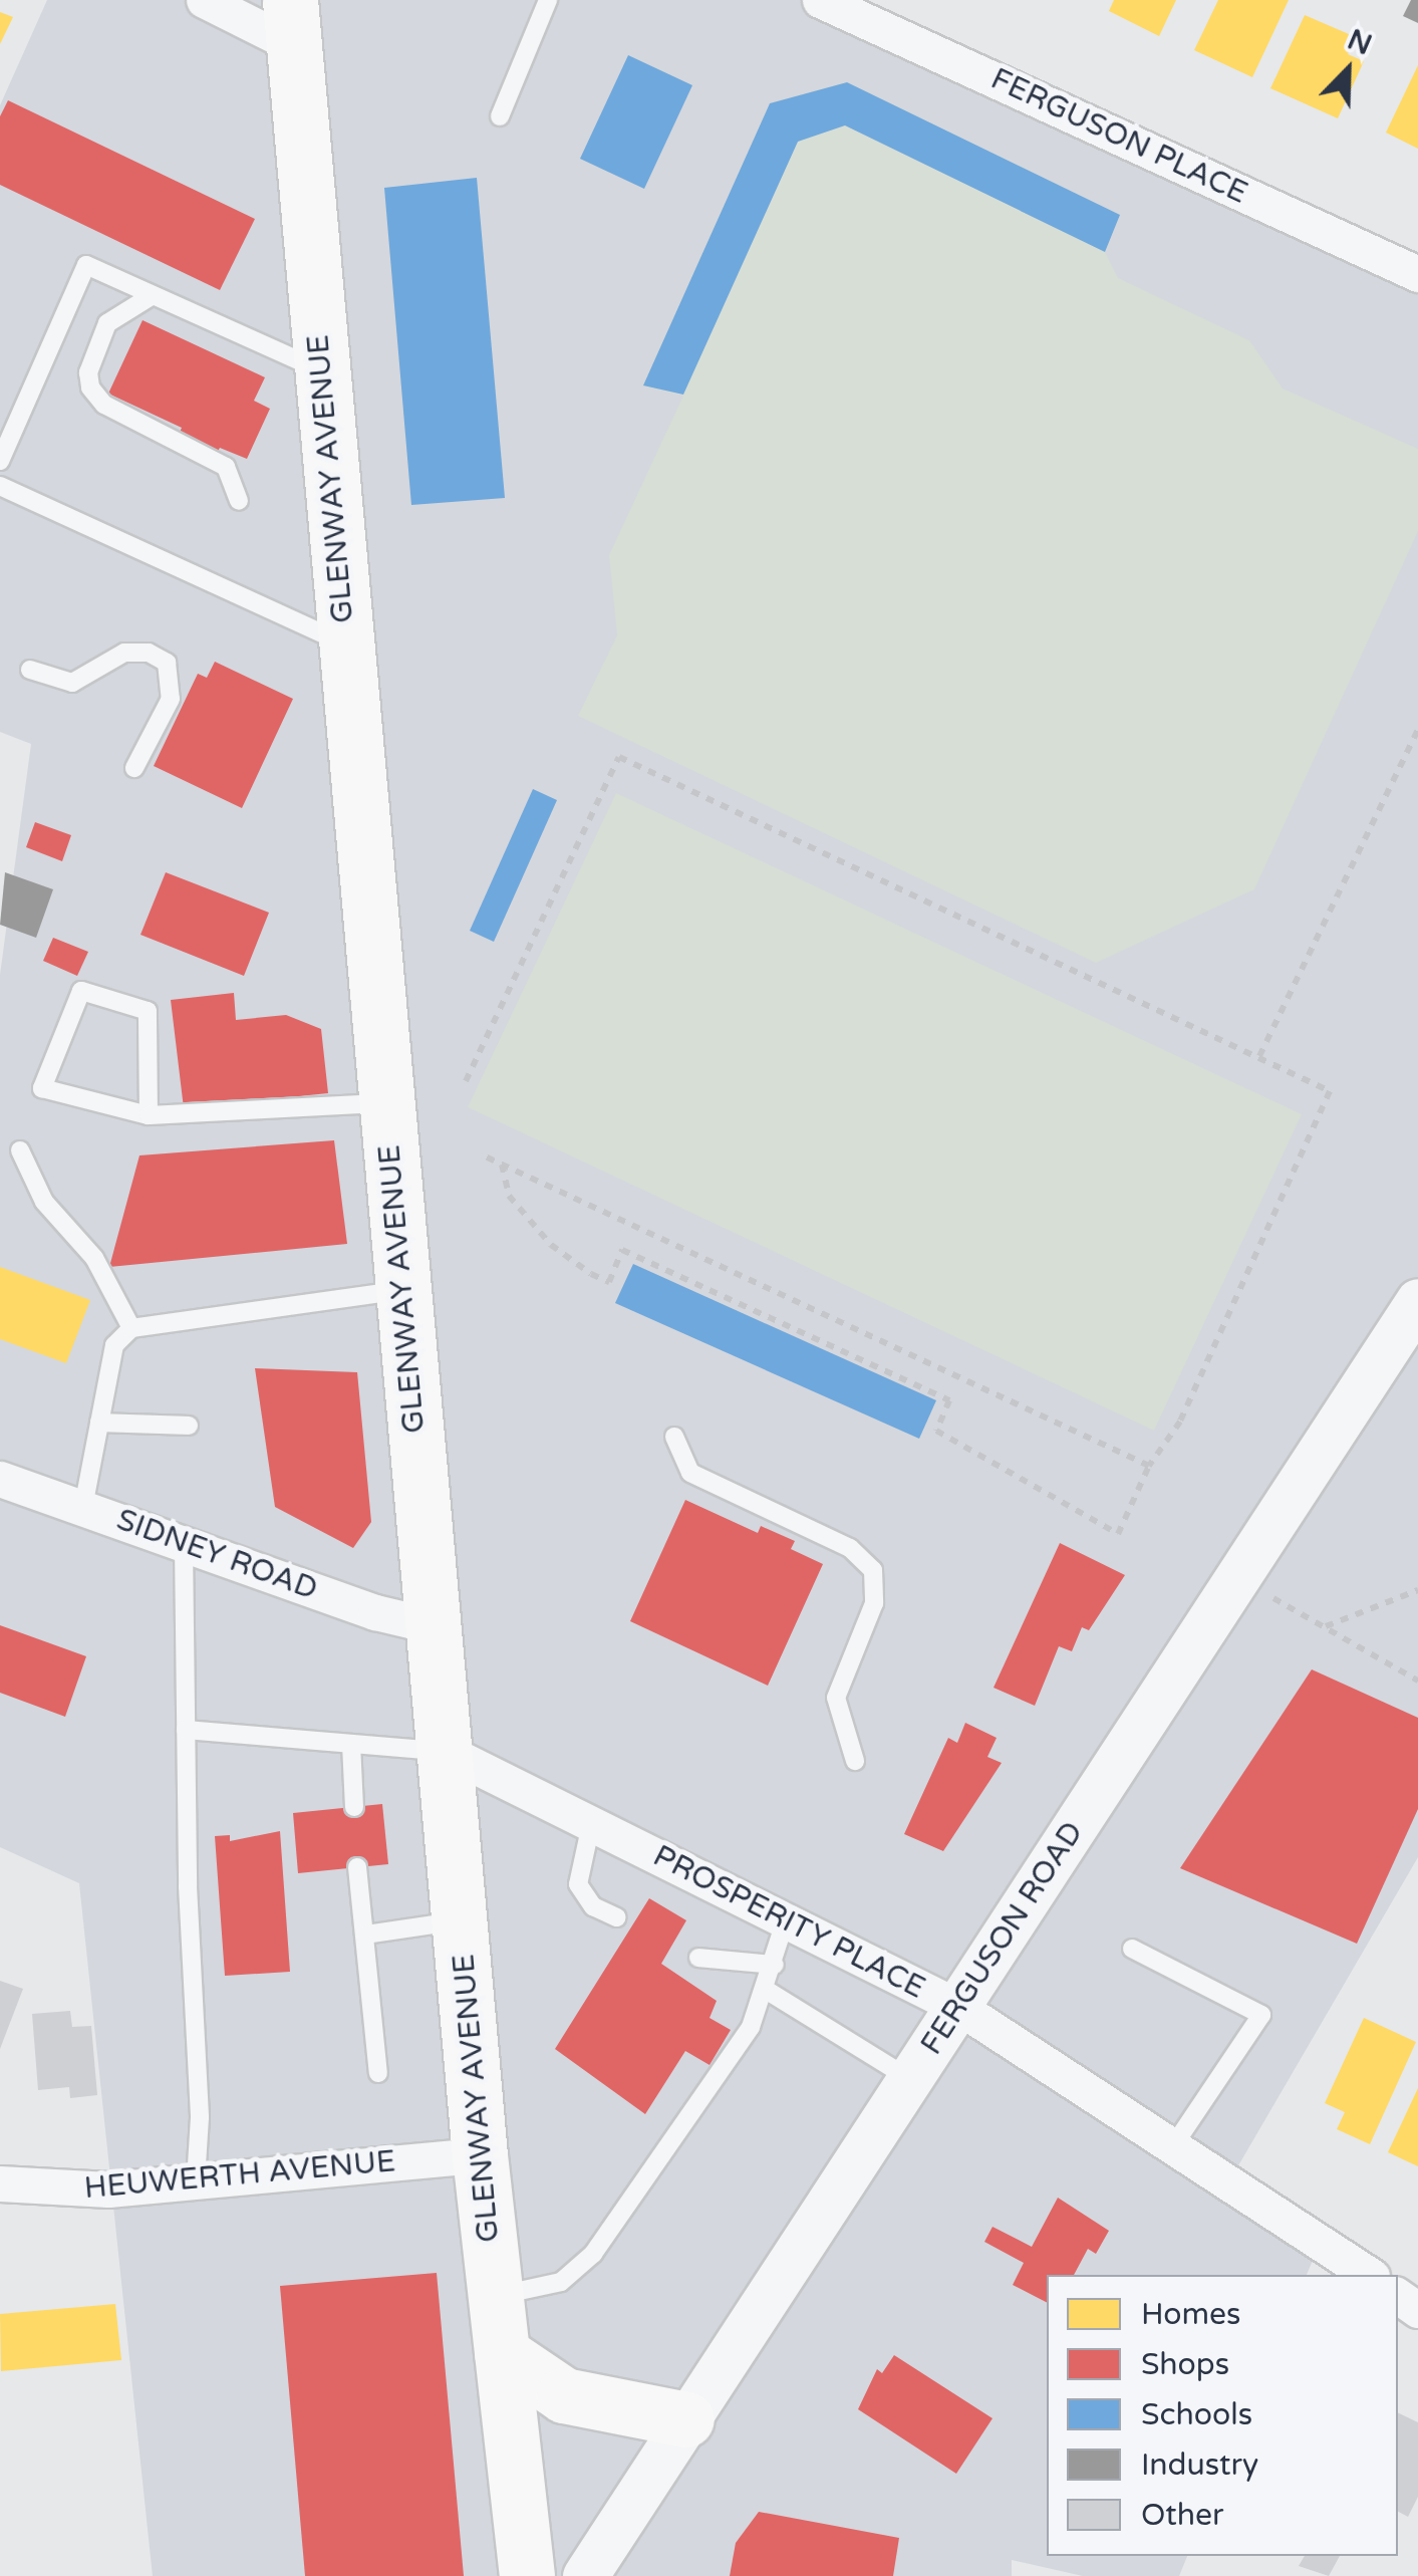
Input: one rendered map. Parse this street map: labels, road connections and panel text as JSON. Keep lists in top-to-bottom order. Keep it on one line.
{"streets":{"main road":["GLENWAY AVENUE"],"street":["FERGUSON PLACE","SIDNEY ROAD","PROSPERITY PLACE","FERGUSON ROAD","HEUWERTH AVENUE"]},"crossings":[["GLENWAY AVENUE","SIDNEY ROAD"],["GLENWAY AVENUE","PROSPERITY PLACE"],["GLENWAY AVENUE","HEUWERTH AVENUE"],["PROSPERITY PLACE","FERGUSON ROAD"]],"legend":["Homes","Shops","Schools","Industry","Other"],"north":"top right"}
